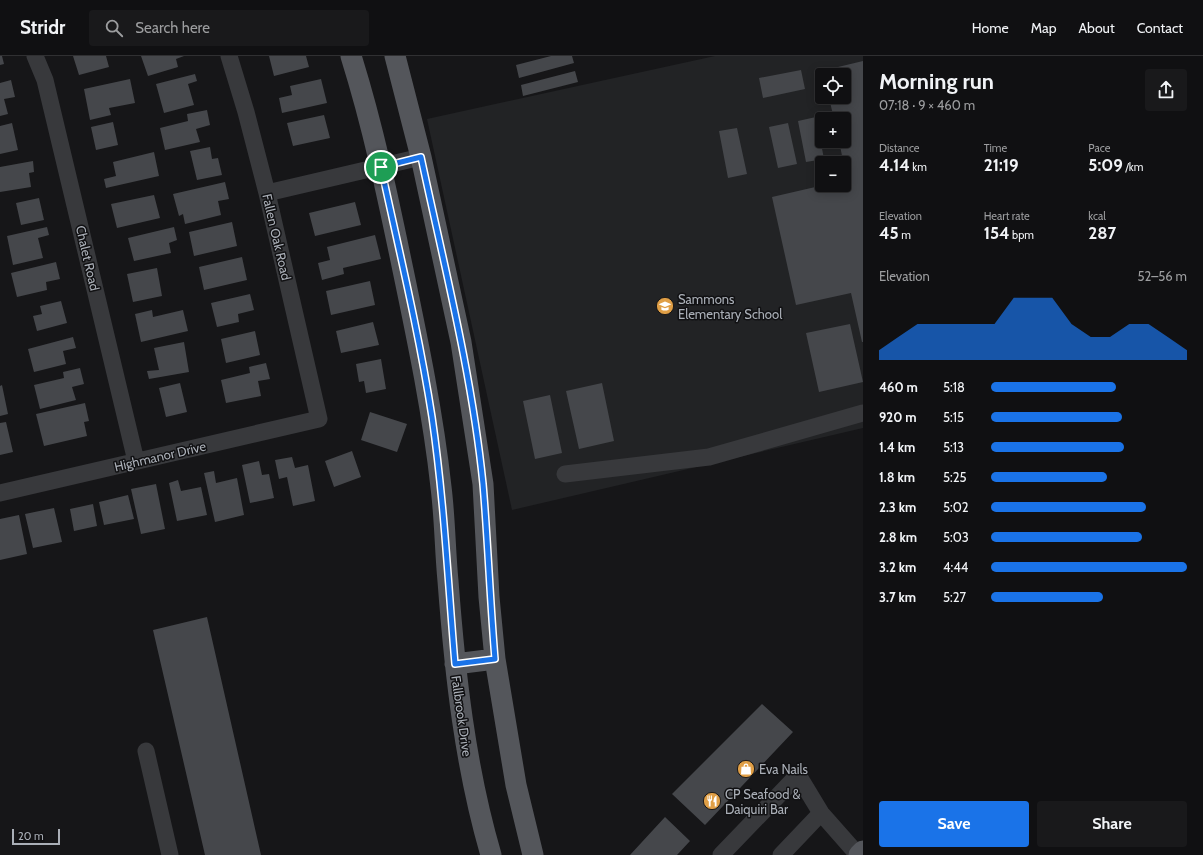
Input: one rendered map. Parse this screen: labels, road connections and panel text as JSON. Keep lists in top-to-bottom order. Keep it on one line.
{"streets":{"main road":["Fallbrook Drive"],"street":["Fallen Oak Road","Chalet Road","Highmanor Drive"]},"crossings":[["Fallen Oak Road","Highmanor Drive"],["Chalet Road","Highmanor Drive"]],"places":{"school or university":["Sammons Elementary School"],"shop":["Eva Nails"],"restaurant":["CP Seafood & Daiquiri Bar"]},"scale_bar":"20 m","page":{"header":"Stridr","search":"Search here","nav":["Home","Map","About","Contact"],"heading":["Morning run","07:18 · 9 × 460 m"],"map_buttons":["+","−"],"stats":[["Distance","4.14 km"],["Time","21:19"],["Pace","5:09 /km"],["Elevation","45 m"],["Heart rate","154 bpm"],["kcal","287"]],"chart":["Elevation","52–56 m"],"list":[{"name":"460 m","note":"5:18"},{"name":"920 m","note":"5:15"},{"name":"1.4 km","note":"5:13"},{"name":"1.8 km","note":"5:25"},{"name":"2.3 km","note":"5:02"},{"name":"2.8 km","note":"5:03"},{"name":"3.2 km","note":"4:44"},{"name":"3.7 km","note":"5:27"}],"buttons":["Save","Share"],"scale":"20 m"}}
